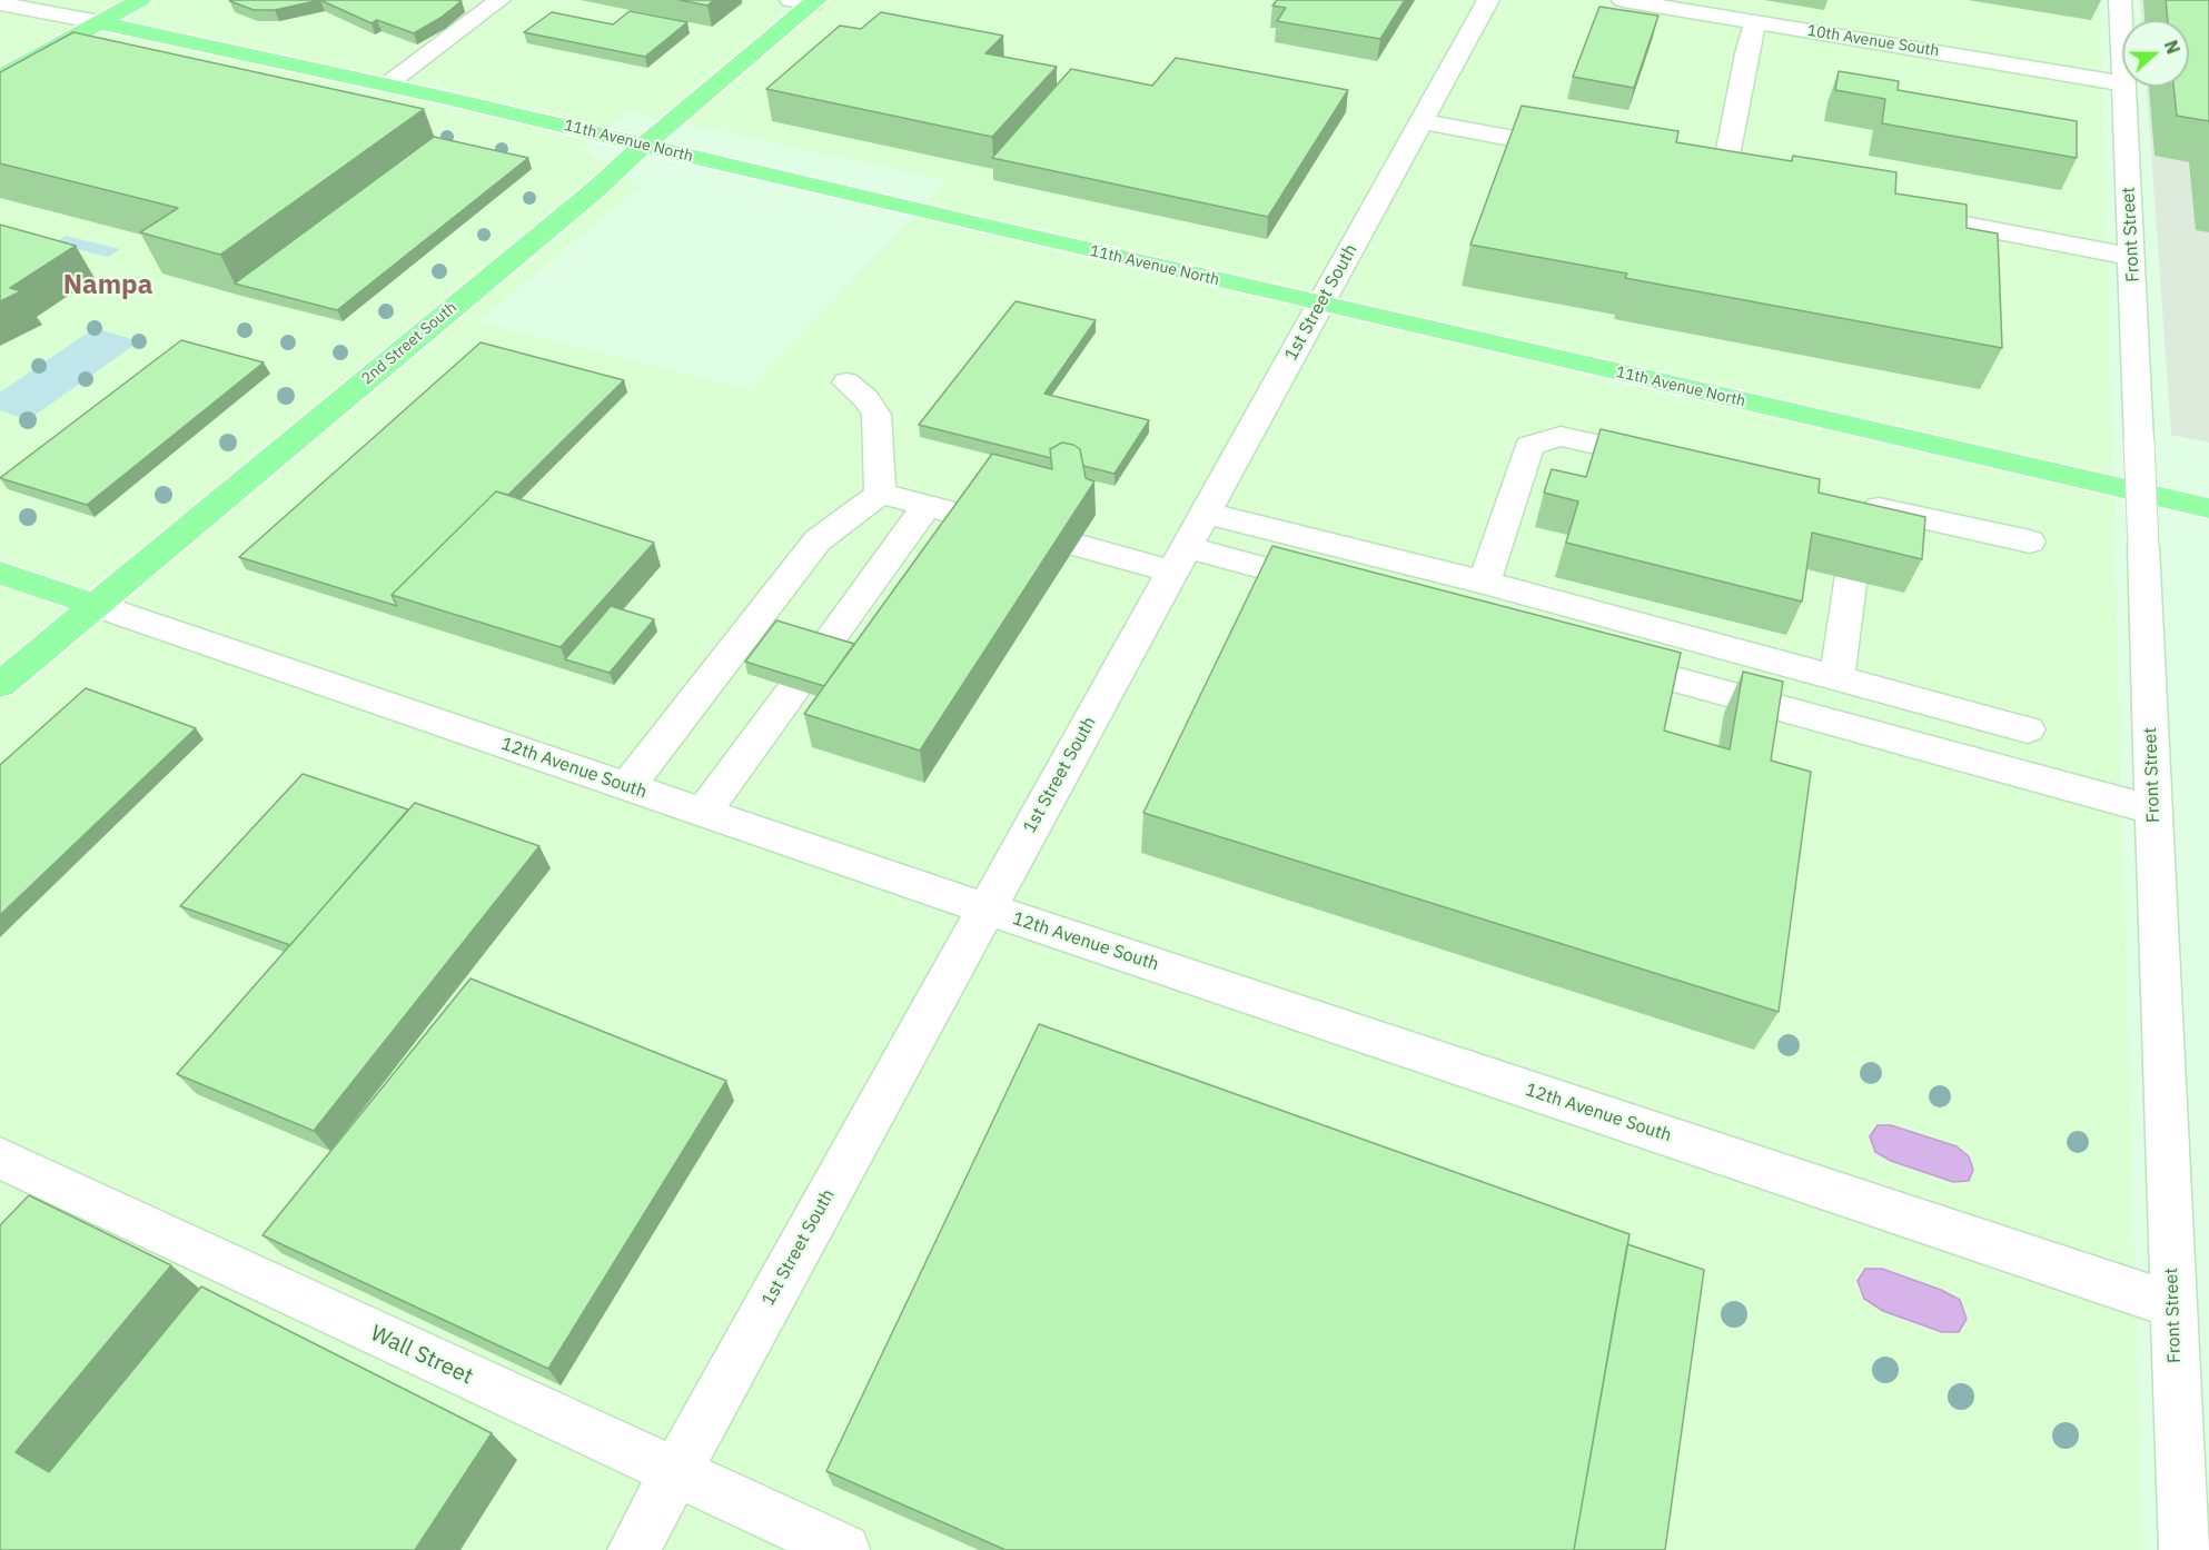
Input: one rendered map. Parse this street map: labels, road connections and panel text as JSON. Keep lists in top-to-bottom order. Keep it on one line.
{"streets":{"main road":["11th Avenue North","2nd Street South","12th Avenue South"],"street":["10th Avenue South","Front Street","1st Street South","Wall Street"]},"crossings":[["11th Avenue North","1st Street South"],["11th Avenue North","2nd Street South"],["Front Street","12th Avenue South"],["1st Street South","12th Avenue South"],["1st Street South","Wall Street"],["2nd Street South","12th Avenue South"]],"districts":["Nampa"],"north":"right"}
